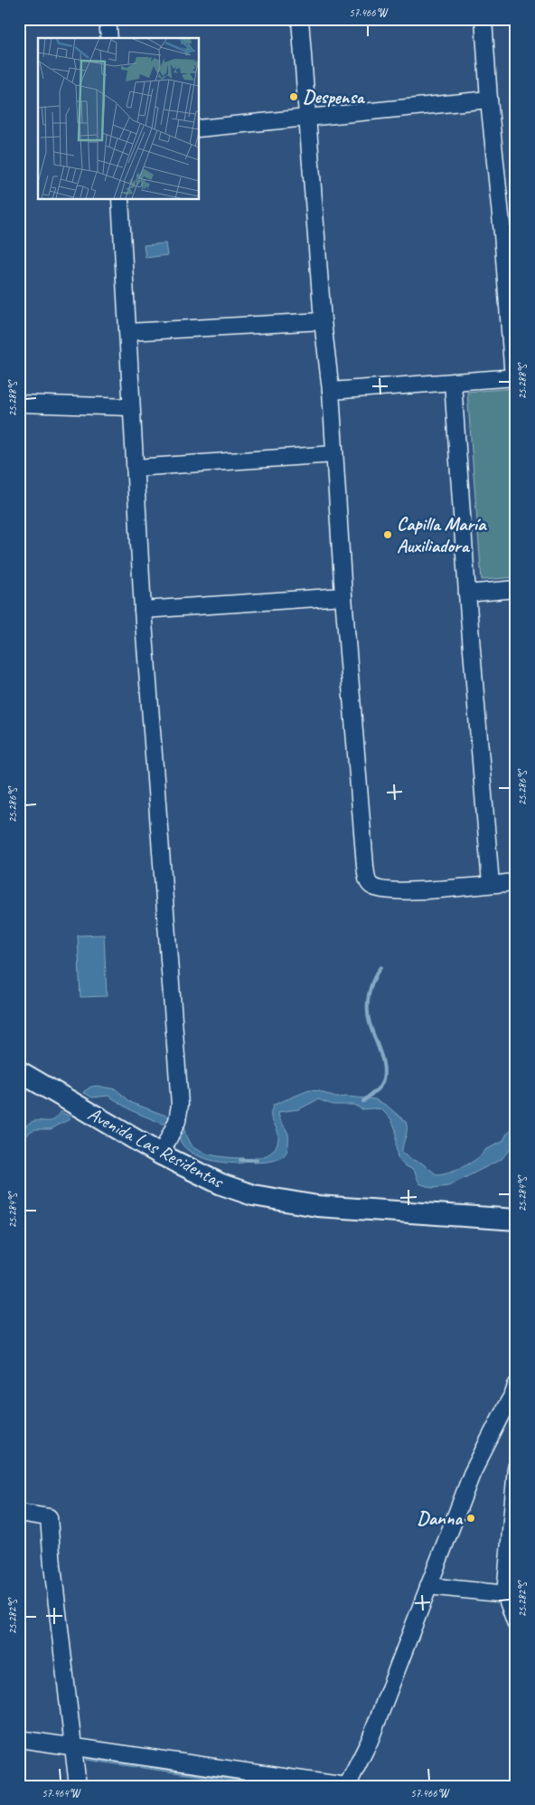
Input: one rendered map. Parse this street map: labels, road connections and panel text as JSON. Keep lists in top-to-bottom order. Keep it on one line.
{"streets":{"main road":["Avenida Las Residentas"]},"places":["Despensa","Capilla María Auxiliadora","Danna"],"coordinates":["57.466°W","25.288°S","25.286°S","25.284°S","25.282°S","57.464°W"]}
